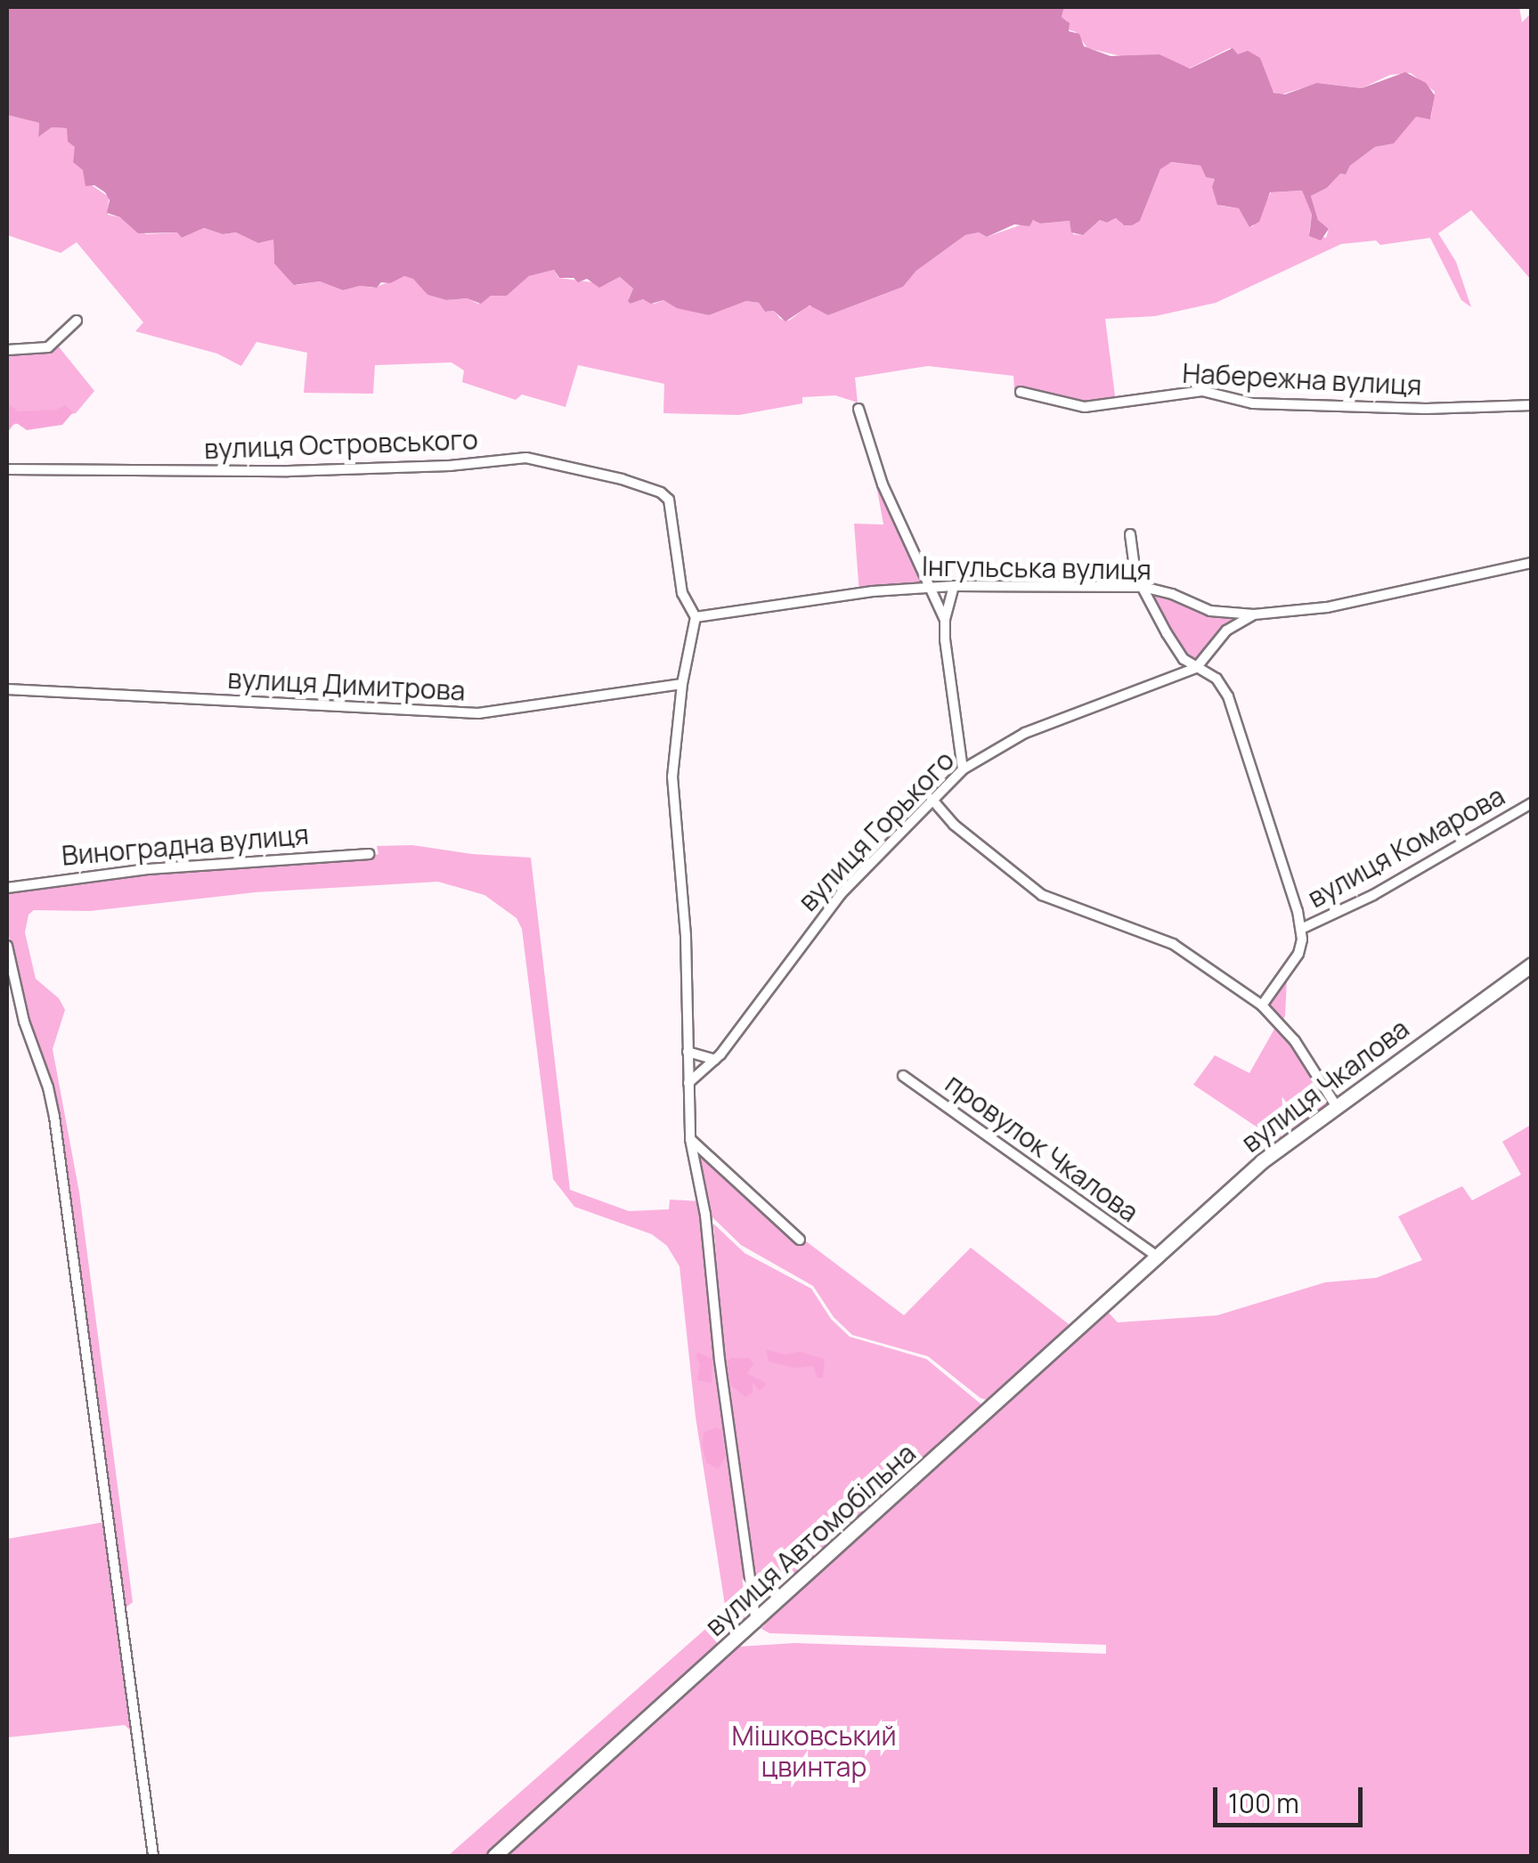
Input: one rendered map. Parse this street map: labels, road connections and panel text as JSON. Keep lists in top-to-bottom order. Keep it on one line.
{"streets":{"street":["Набережна вулиця","вулиця Островського","Інгульська вулиця","вулиця Димитрова","вулиця Горького","Виноградна вулиця","вулиця Комарова","вулиця Чкалова","провулок Чкалова","вулиця Автомобільна"]},"crossings":[["вулиця Островського","Інгульська вулиця"],["вулиця Чкалова","провулок Чкалова"],["вулиця Чкалова","вулиця Автомобільна"],["провулок Чкалова","вулиця Автомобільна"]],"parks":["Мішковський цвинтар"],"scale_bar":"100 m"}
